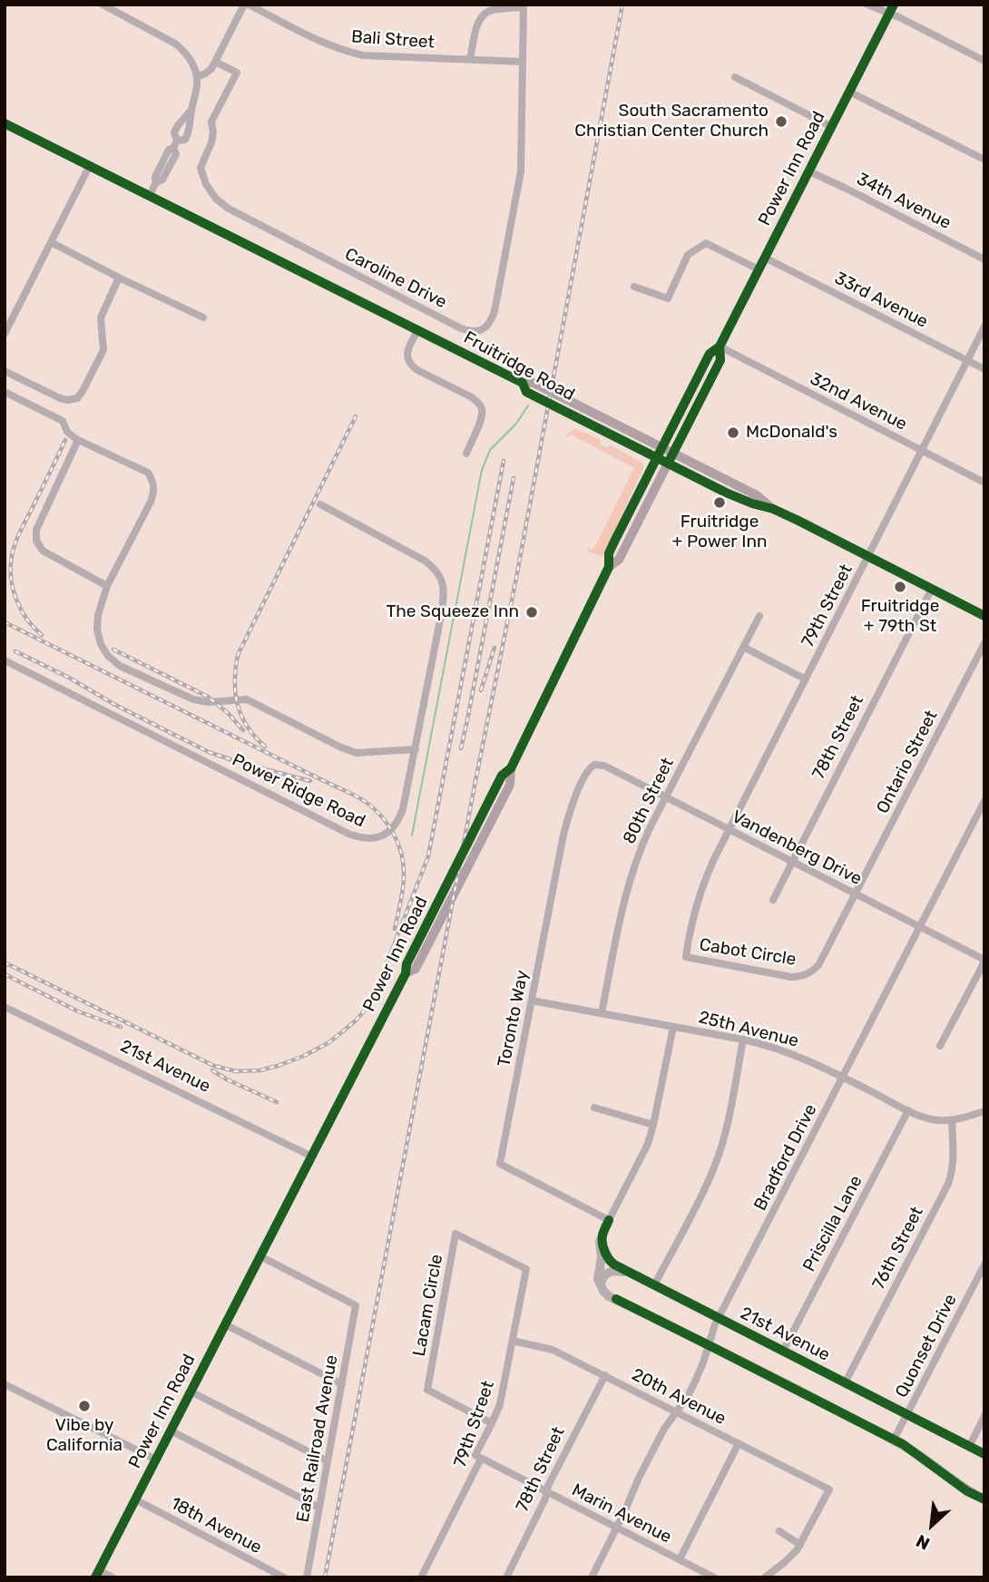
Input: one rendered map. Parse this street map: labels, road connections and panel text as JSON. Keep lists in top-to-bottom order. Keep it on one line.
{"streets":{"main road":["Power Inn Road","Fruitridge Road"],"street":["Bali Street","34th Avenue","Caroline Drive","33rd Avenue","32nd Avenue","79th Street","78th Street","Ontario Street","Power Ridge Road","80th Street","Vandenberg Drive","Cabot Circle","Toronto Way","25th Avenue","21st Avenue","Bradford Drive","Priscilla Lane","76th Street","Lacam Circle","Quonset Drive","20th Avenue","East Railroad Avenue","Marin Avenue","18th Avenue"]},"crossings":[["Bali Street","Caroline Drive"],["Power Inn Road","34th Avenue"],["Power Inn Road","33rd Avenue"],["Power Inn Road","Fruitridge Road"],["Power Inn Road","32nd Avenue"],["Power Inn Road","21st Avenue"],["Power Inn Road","East Railroad Avenue"],["Power Inn Road","18th Avenue"],["33rd Avenue","79th Street"],["Fruitridge Road","79th Street"],["Fruitridge Road","78th Street"],["32nd Avenue","79th Street"],["79th Street","Vandenberg Drive"],["79th Street","Cabot Circle"],["79th Street","Lacam Circle"],["79th Street","20th Avenue"],["79th Street","Marin Avenue"],["78th Street","Vandenberg Drive"],["78th Street","20th Avenue"],["78th Street","Marin Avenue"],["Ontario Street","Vandenberg Drive"],["Ontario Street","Cabot Circle"],["80th Street","Vandenberg Drive"],["80th Street","25th Avenue"],["Vandenberg Drive","Cabot Circle"],["Vandenberg Drive","Toronto Way"],["Vandenberg Drive","Bradford Drive"],["Toronto Way","25th Avenue"],["25th Avenue","Bradford Drive"],["25th Avenue","Priscilla Lane"],["25th Avenue","76th Street"],["21st Avenue","Bradford Drive"],["21st Avenue","Priscilla Lane"],["21st Avenue","76th Street"],["21st Avenue","Quonset Drive"],["Bradford Drive","20th Avenue"],["Bradford Drive","Marin Avenue"]],"places":["South Sacramento Christian Center Church","McDonald's","Fruitridge + Power Inn","Fruitridge + 79th St","The Squeeze Inn","Vibe by California"],"north":"bottom left"}
